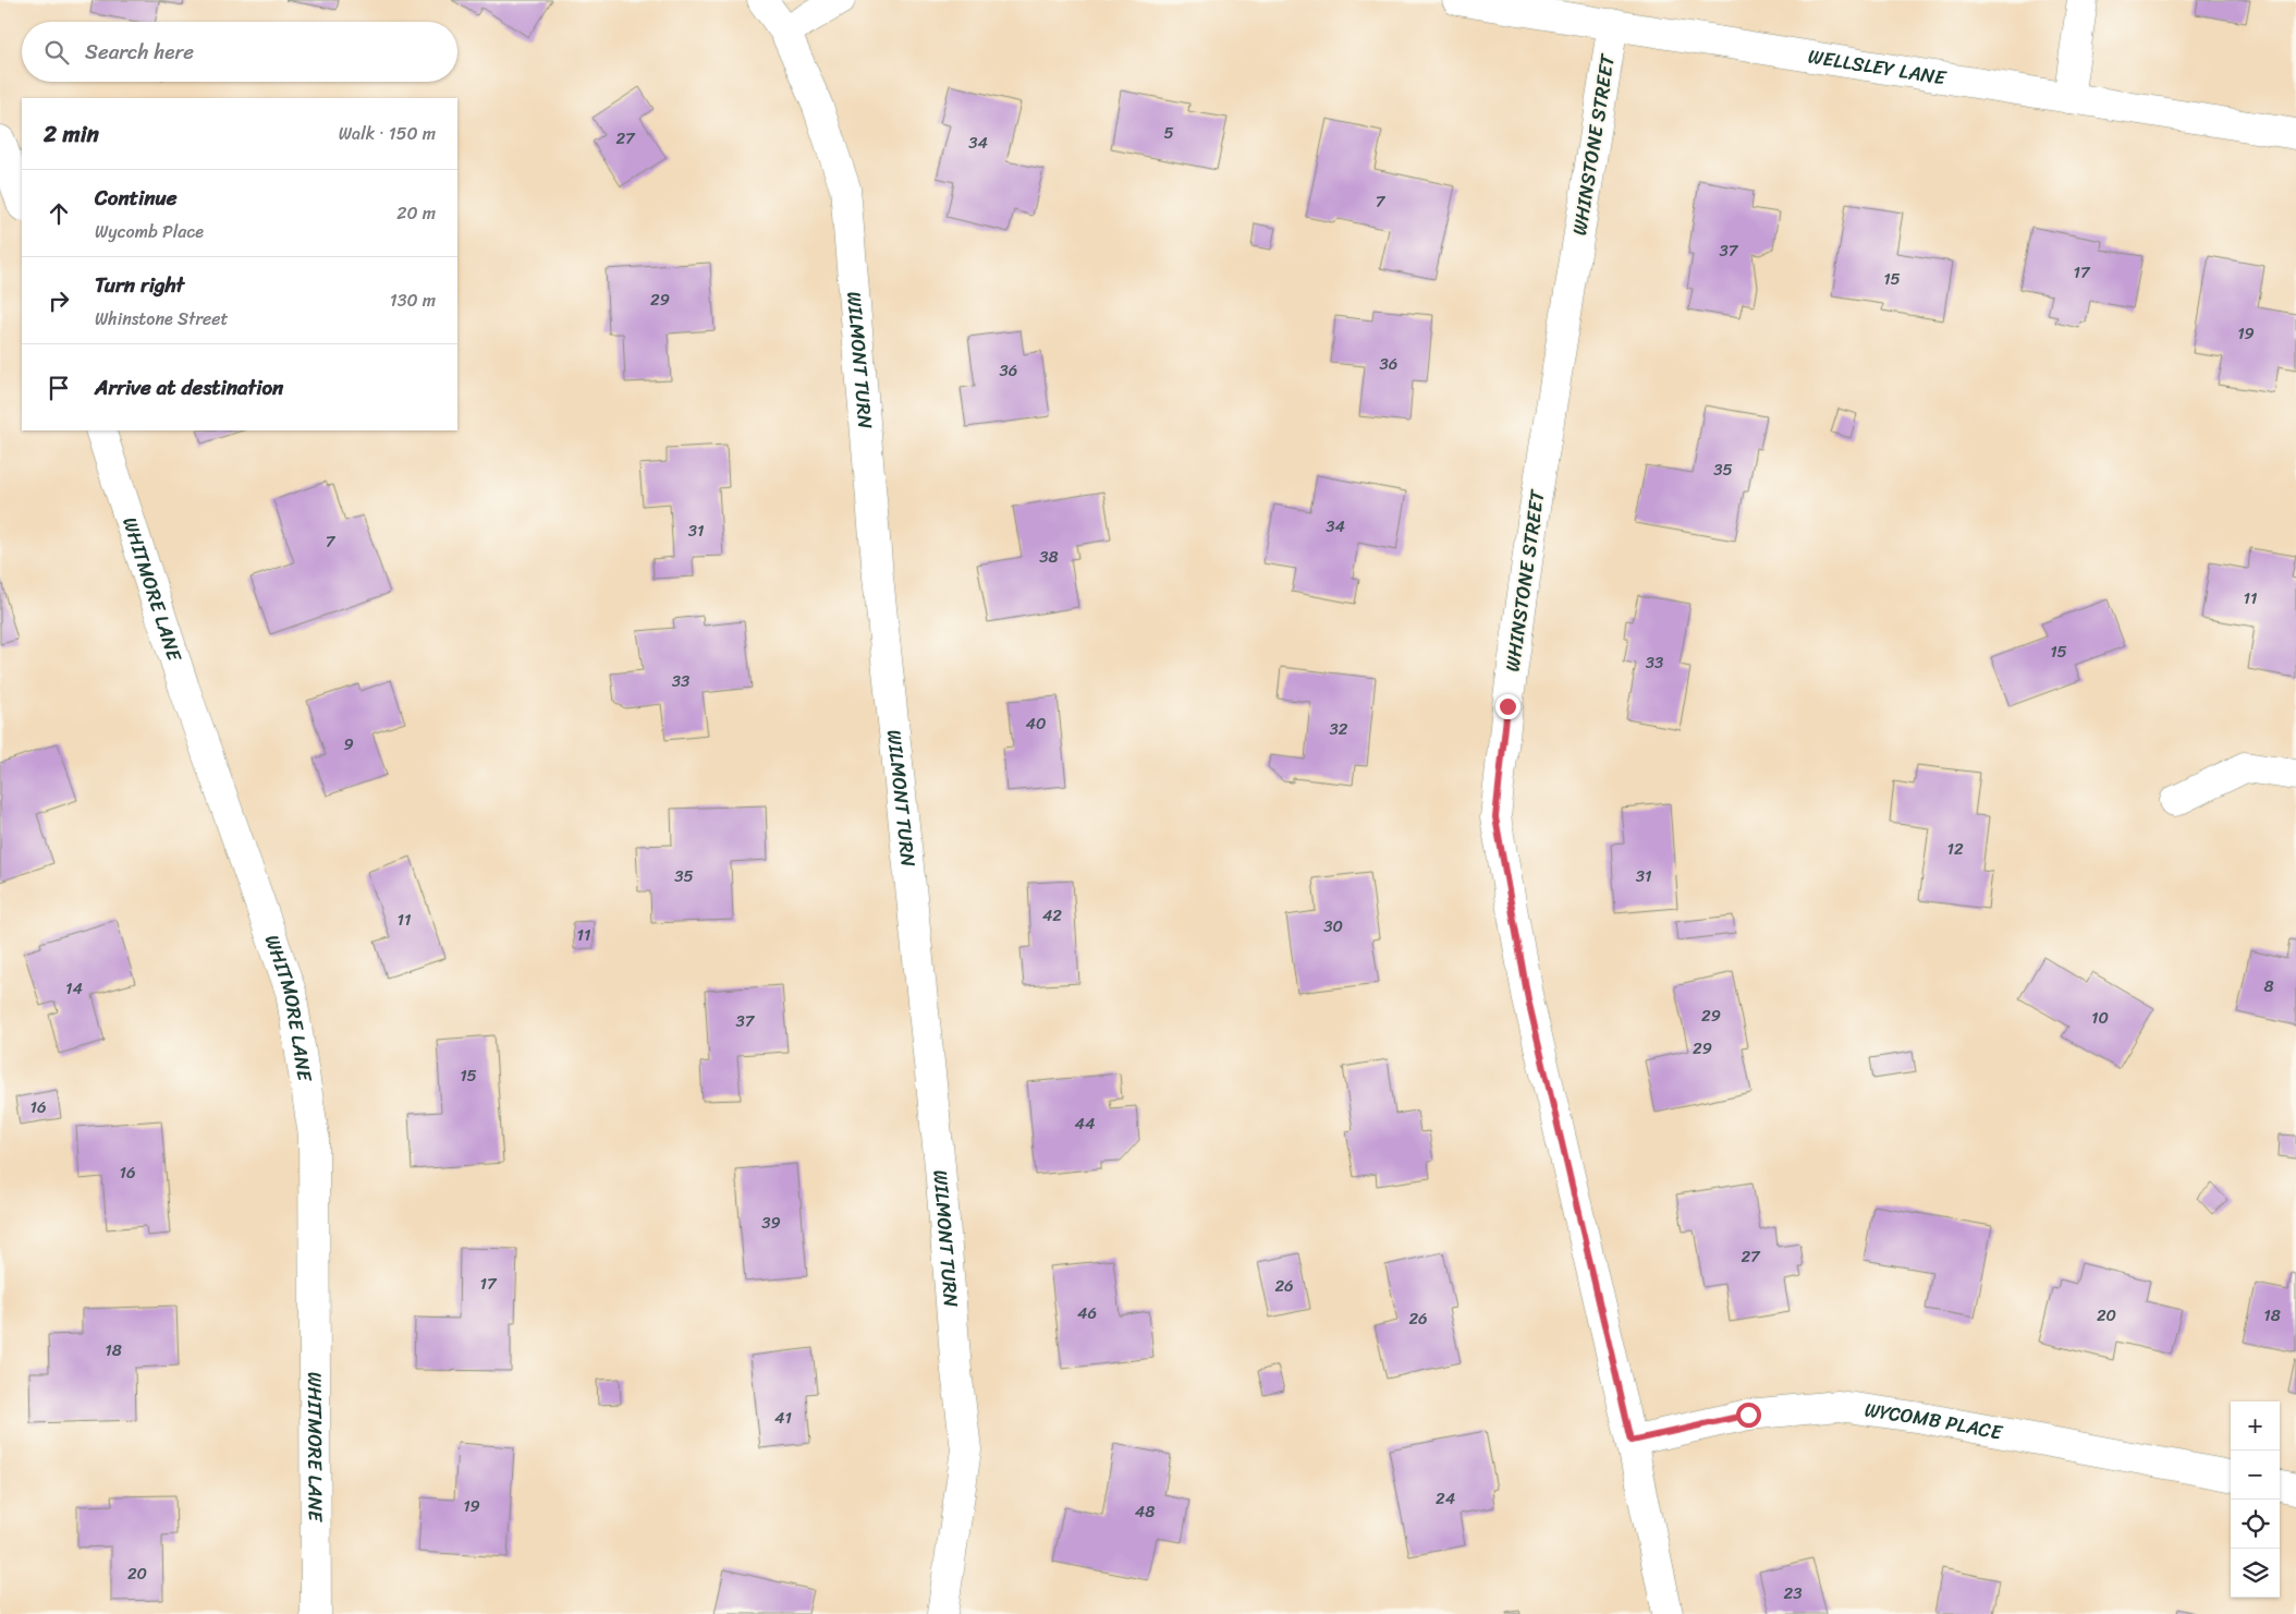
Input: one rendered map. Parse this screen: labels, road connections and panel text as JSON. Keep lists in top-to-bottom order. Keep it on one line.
{"streets":{"street":["WELLSLEY LANE","WHINSTONE STREET","WILMONT TURN","WHITMORE LANE","WYCOMB PLACE"]},"crossings":[["WELLSLEY LANE","WHINSTONE STREET"],["WHINSTONE STREET","WYCOMB PLACE"]],"house_numbers":["5","27","34","7","37","17","15","29","19","36","36","35","34","31","7","38","11","15","33","33","40","32","9","12","35","31","42","11","30","11","8","14","29","10","37","29","15","16","44","16","39","27","17","26","46","20","18","26","18","41","24","19","48","20","23"],"page":{"search":"Search here","heading":["2 min","Walk · 150 m"],"list":[["Continue","Wycomb Place","20 m"],["Turn right","Whinstone Street","130 m"],"Arrive at destination"],"map_buttons":["+","−"]}}
